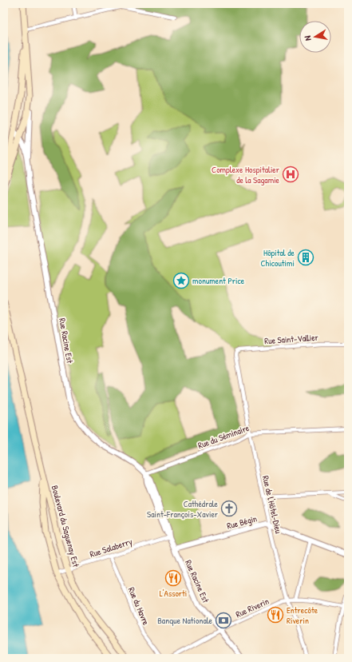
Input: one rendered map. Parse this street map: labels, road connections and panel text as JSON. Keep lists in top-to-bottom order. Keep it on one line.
{"streets":{"main road":["Boulevard du Saguenay Est"],"street":["Rue Saint-Vallier","Rue Racine Est","Rue du Séminaire","Rue de l'Hôtel-Dieu","Rue Bégin","Rue Salaberry","Rue du Havre","Rue Riverin"]},"crossings":[["Rue Saint-Vallier","Rue de l'Hôtel-Dieu"],["Rue Racine Est","Rue du Séminaire"],["Rue Racine Est","Rue Bégin"],["Rue Racine Est","Rue Salaberry"],["Rue Racine Est","Rue Riverin"],["Rue du Séminaire","Rue de l'Hôtel-Dieu"],["Rue de l'Hôtel-Dieu","Rue Bégin"],["Rue de l'Hôtel-Dieu","Rue Riverin"],["Boulevard du Saguenay Est","Rue Salaberry"],["Rue Salaberry","Rue du Havre"]],"places":{"hospital":["Complexe Hospitalier de la Sagamie"],"building":["Hôpital de Chicoutimi"],"place":["monument Price"],"church":["Cathédrale Saint-François-Xavier"],"restaurant":["L'Assorti","Entrecôte Riverin"],"bank":["Banque Nationale"]},"north":"left"}
